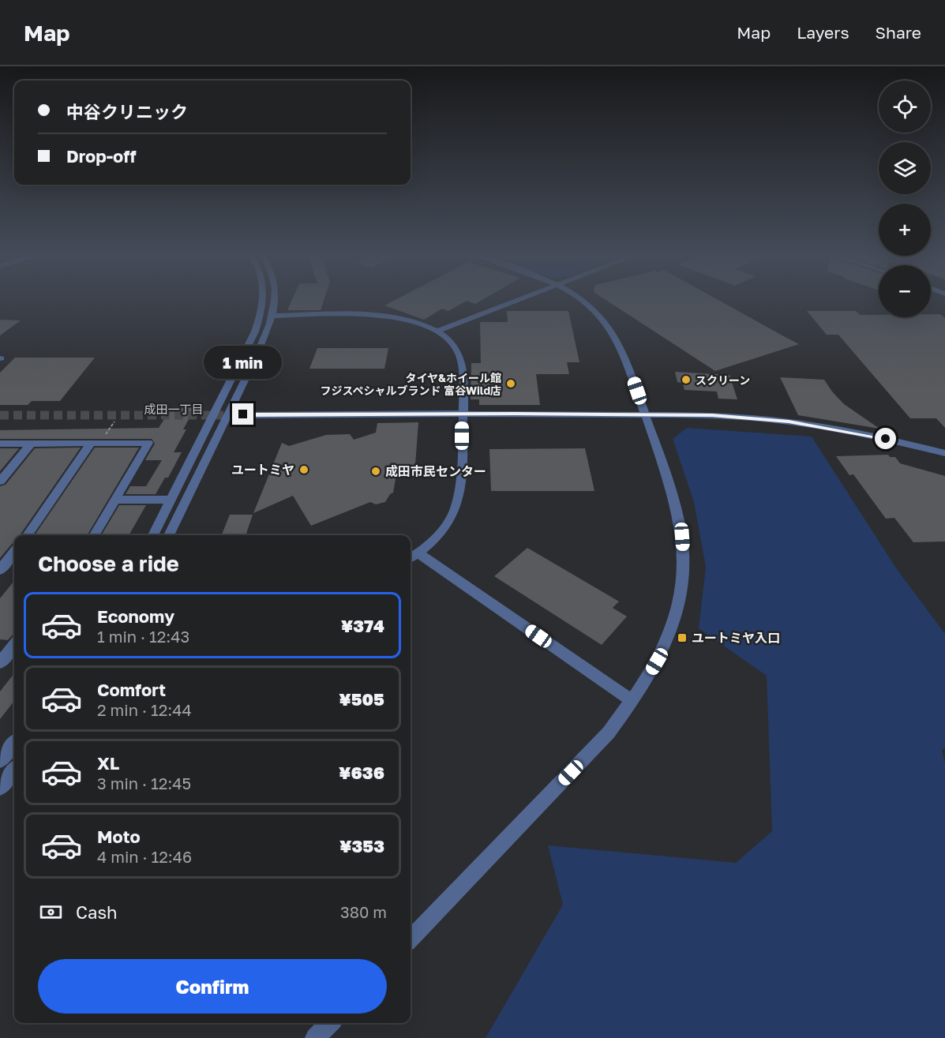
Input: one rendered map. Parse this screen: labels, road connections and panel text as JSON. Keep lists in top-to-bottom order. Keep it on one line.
{"districts":["成田一丁目"],"places":{"other":["スクリーン","タイヤ&ホイール館 フジスペシャルブランド 富谷Wild店","ユートミヤ","成田市民センター"],"transit":["ユートミヤ入口"]},"page":{"header":"Map","nav":["Map","Layers","Share"],"map_buttons":["+","−"],"banner":["中谷クリニック","Drop-off"],"bubble":"1 min","heading":"Choose a ride","list":[{"name":"Economy","note":"1 min · 12:43","value":"¥374"},{"name":"Comfort","note":"2 min · 12:44","value":"¥505"},{"name":"XL","note":"3 min · 12:45","value":"¥636"},{"name":"Moto","note":"4 min · 12:46","value":"¥353"}],"pay":["Cash","380 m"],"buttons":"Confirm"}}
